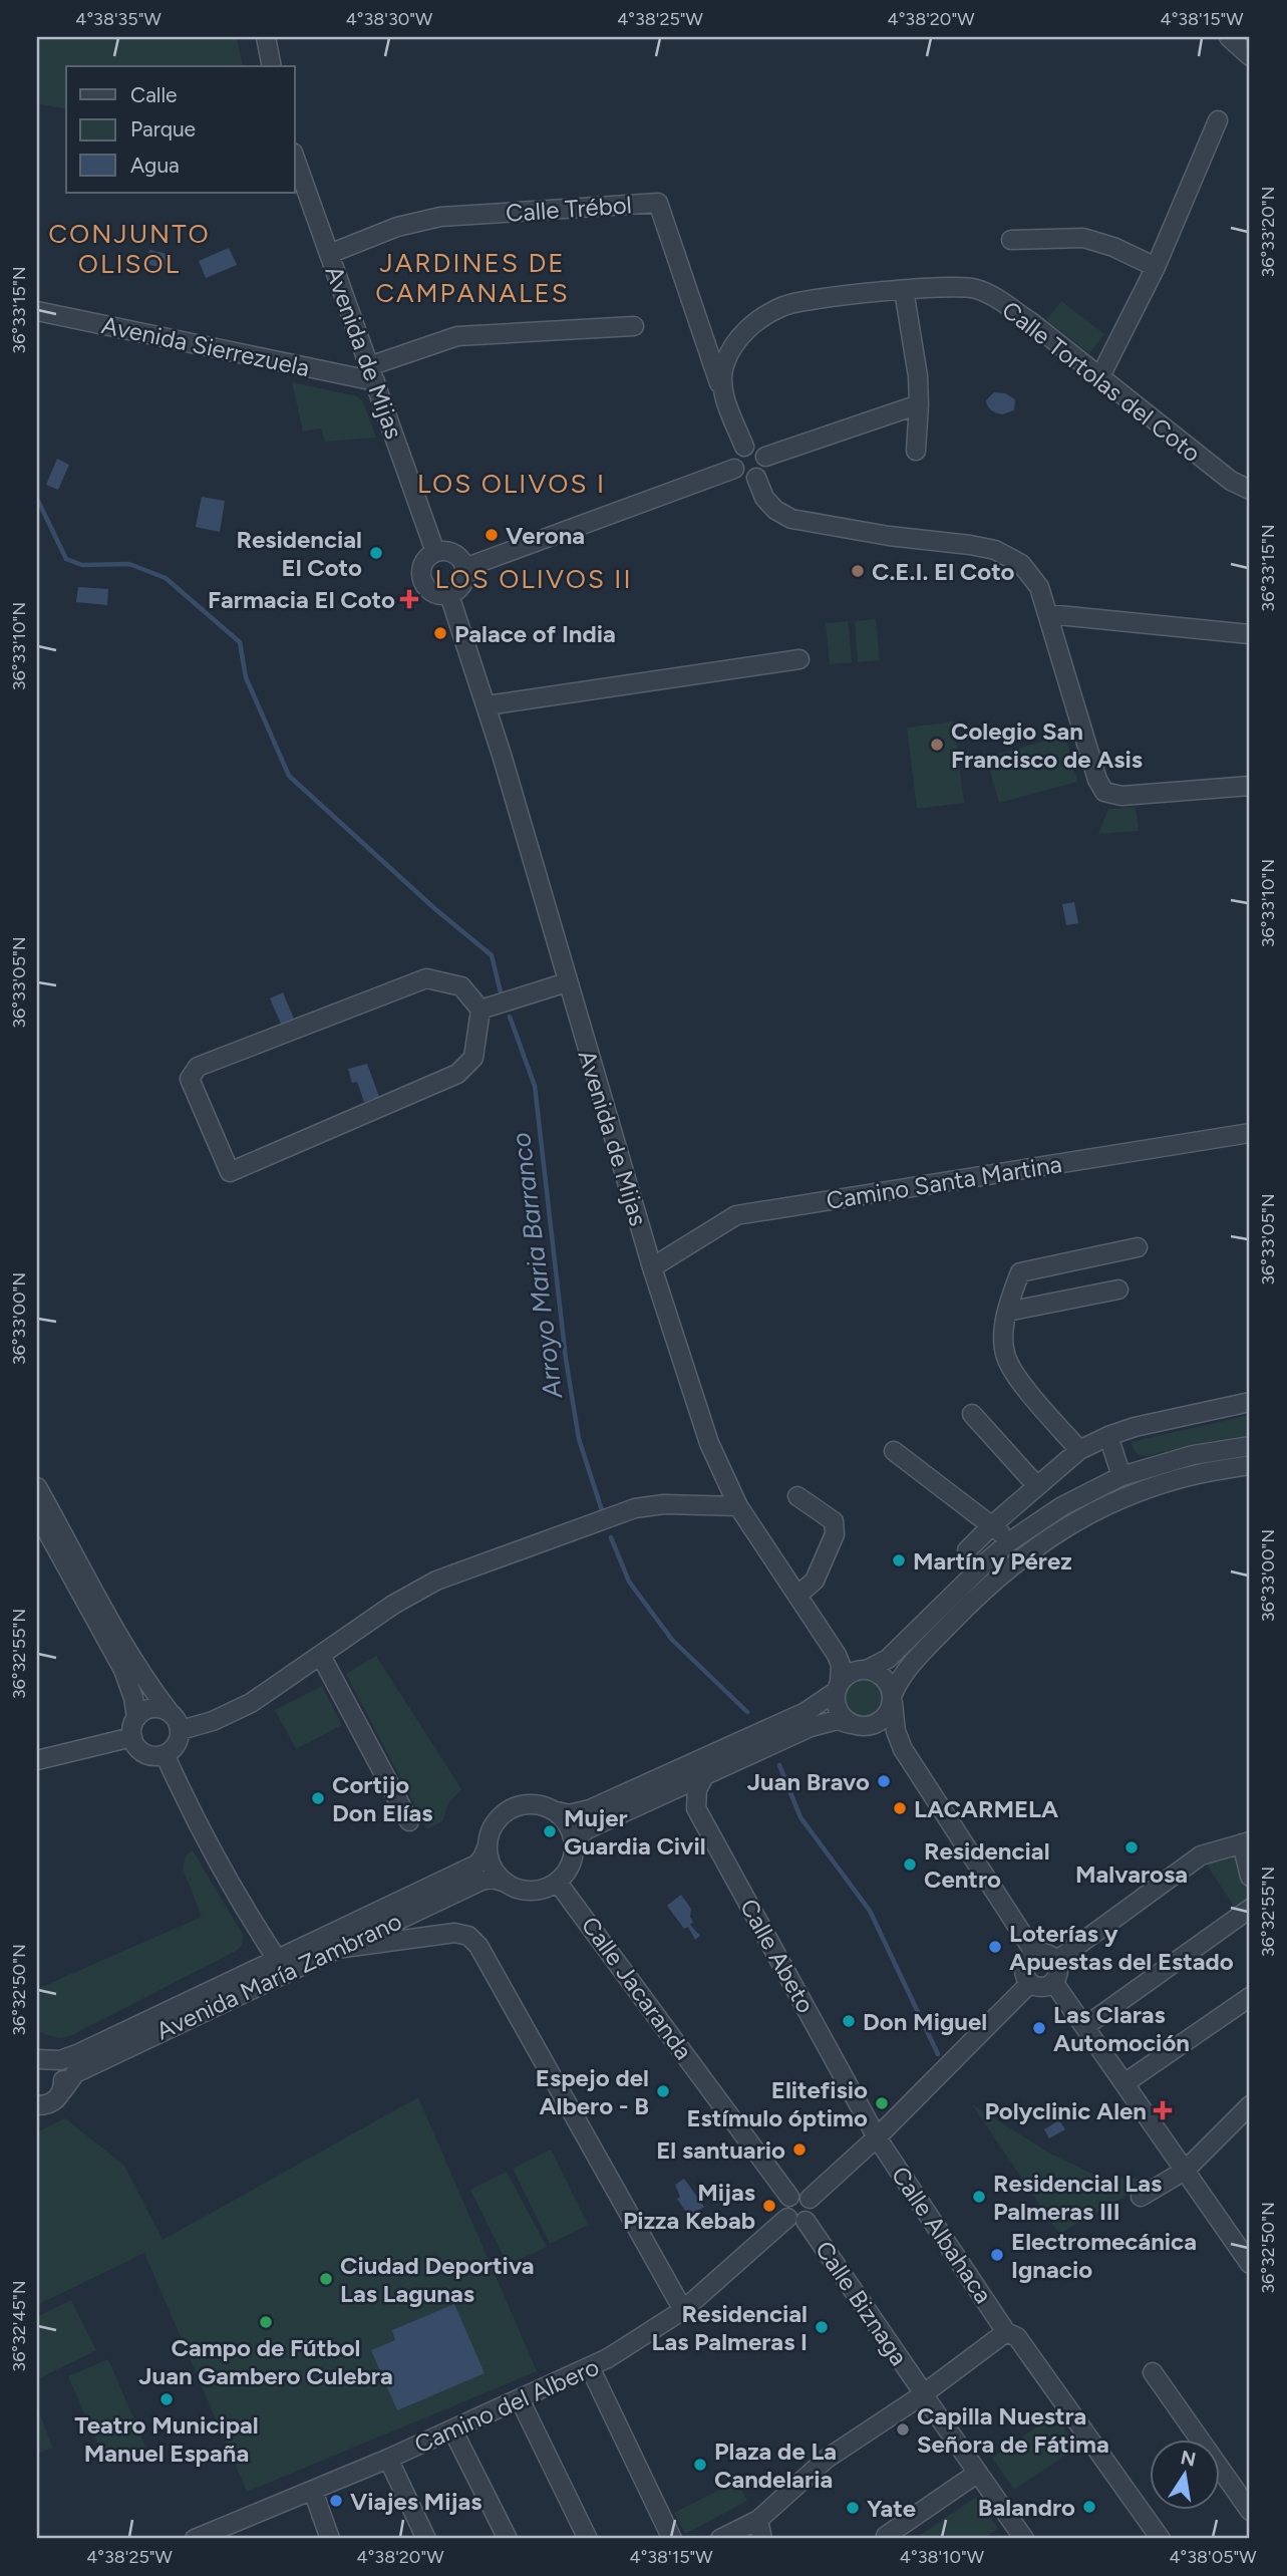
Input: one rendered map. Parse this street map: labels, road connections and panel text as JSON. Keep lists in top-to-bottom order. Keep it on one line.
{"streets":{"street":["Calle Trébol","Avenida Sierrezuela","Avenida de Mijas","Calle Tortolas del Coto","Camino Santa Martina","Calle Abeto","Avenida María Zambrano","Calle Jacaranda","Calle Albahaca","Calle Biznaga","Camino del Albero"]},"crossings":[["Calle Trébol","Avenida de Mijas"],["Calle Trébol","Calle Tortolas del Coto"],["Avenida Sierrezuela","Avenida de Mijas"],["Avenida de Mijas","Camino Santa Martina"],["Calle Abeto","Calle Albahaca"],["Avenida María Zambrano","Calle Jacaranda"],["Calle Jacaranda","Calle Biznaga"],["Calle Jacaranda","Camino del Albero"],["Calle Biznaga","Camino del Albero"]],"districts":["CONJUNTO OLISOL","JARDINES DE CAMPANALES","LOS OLIVOS I","LOS OLIVOS II"],"water":["Arroyo Maria Barranco"],"places":{"other":["Verona","Residencial El Coto","C.E.I. El Coto","Palace of India","Colegio San Francisco de Asis","Martín y Pérez","Juan Bravo","Cortijo Don Elías","LACARMELA","Mujer Guardia Civil","Malvarosa","Residencial Centro","Loterías y Apuestas del Estado","Don Miguel","Las Claras Automoción","Espejo del Albero - B","Elitefisio Estímulo óptimo","El santuario","Residencial Las Palmeras III","Mijas Pizza Kebab","Electromecánica Ignacio","Ciudad Deportiva Las Lagunas","Campo de Fútbol Juan Gambero Culebra","Residencial Las Palmeras I","Teatro Municipal Manuel España","Capilla Nuestra Señora de Fátima","Plaza de La Candelaria","Viajes Mijas","Balandro","Yate"],"health":["Farmacia El Coto","Polyclinic Alen"]},"legend":["Calle","Parque","Agua"],"north":"top","coordinates":["4°38'35\"W","4°38'30\"W","4°38'25\"W","4°38'20\"W","4°38'15\"W","36°33'20\"N","36°33'15\"N","36°33'10\"N","36°33'05\"N","36°33'00\"N","36°32'55\"N","36°32'50\"N","36°32'45\"N","4°38'10\"W","4°38'05\"W"]}
